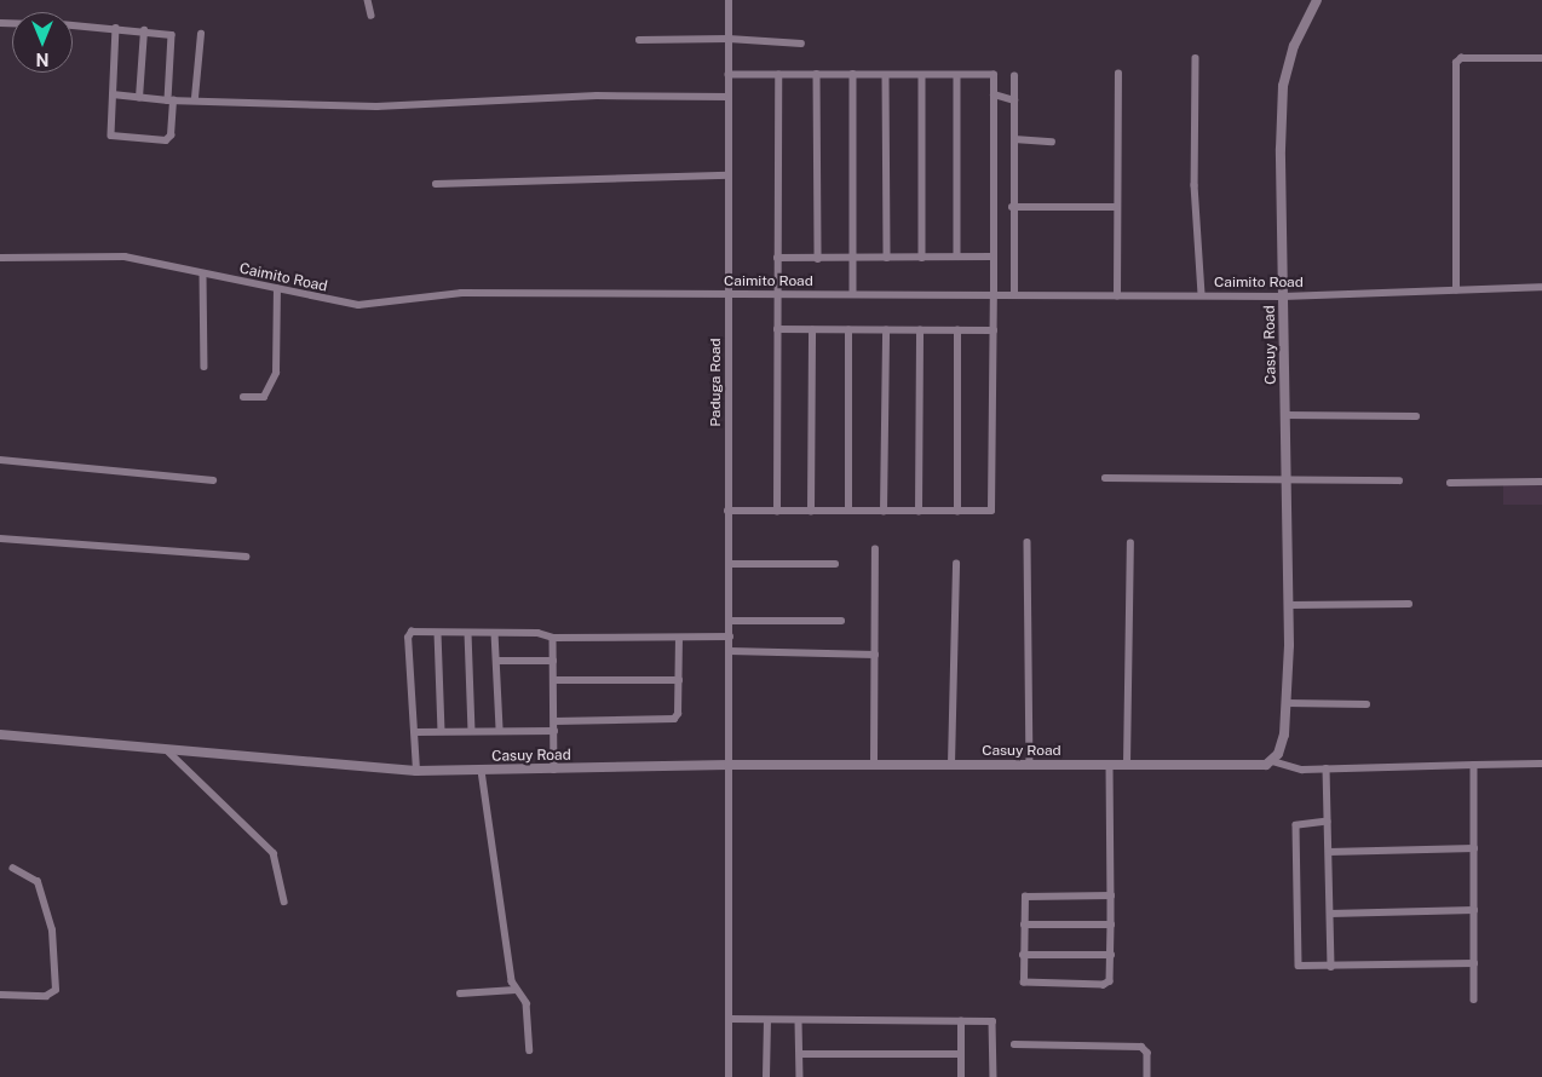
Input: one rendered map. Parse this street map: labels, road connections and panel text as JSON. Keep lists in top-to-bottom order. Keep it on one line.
{"streets":{"street":["Caimito Road","Casuy Road","Paduga Road"]},"crossings":[["Caimito Road","Casuy Road"],["Caimito Road","Paduga Road"],["Casuy Road","Paduga Road"]],"north":"bottom"}
